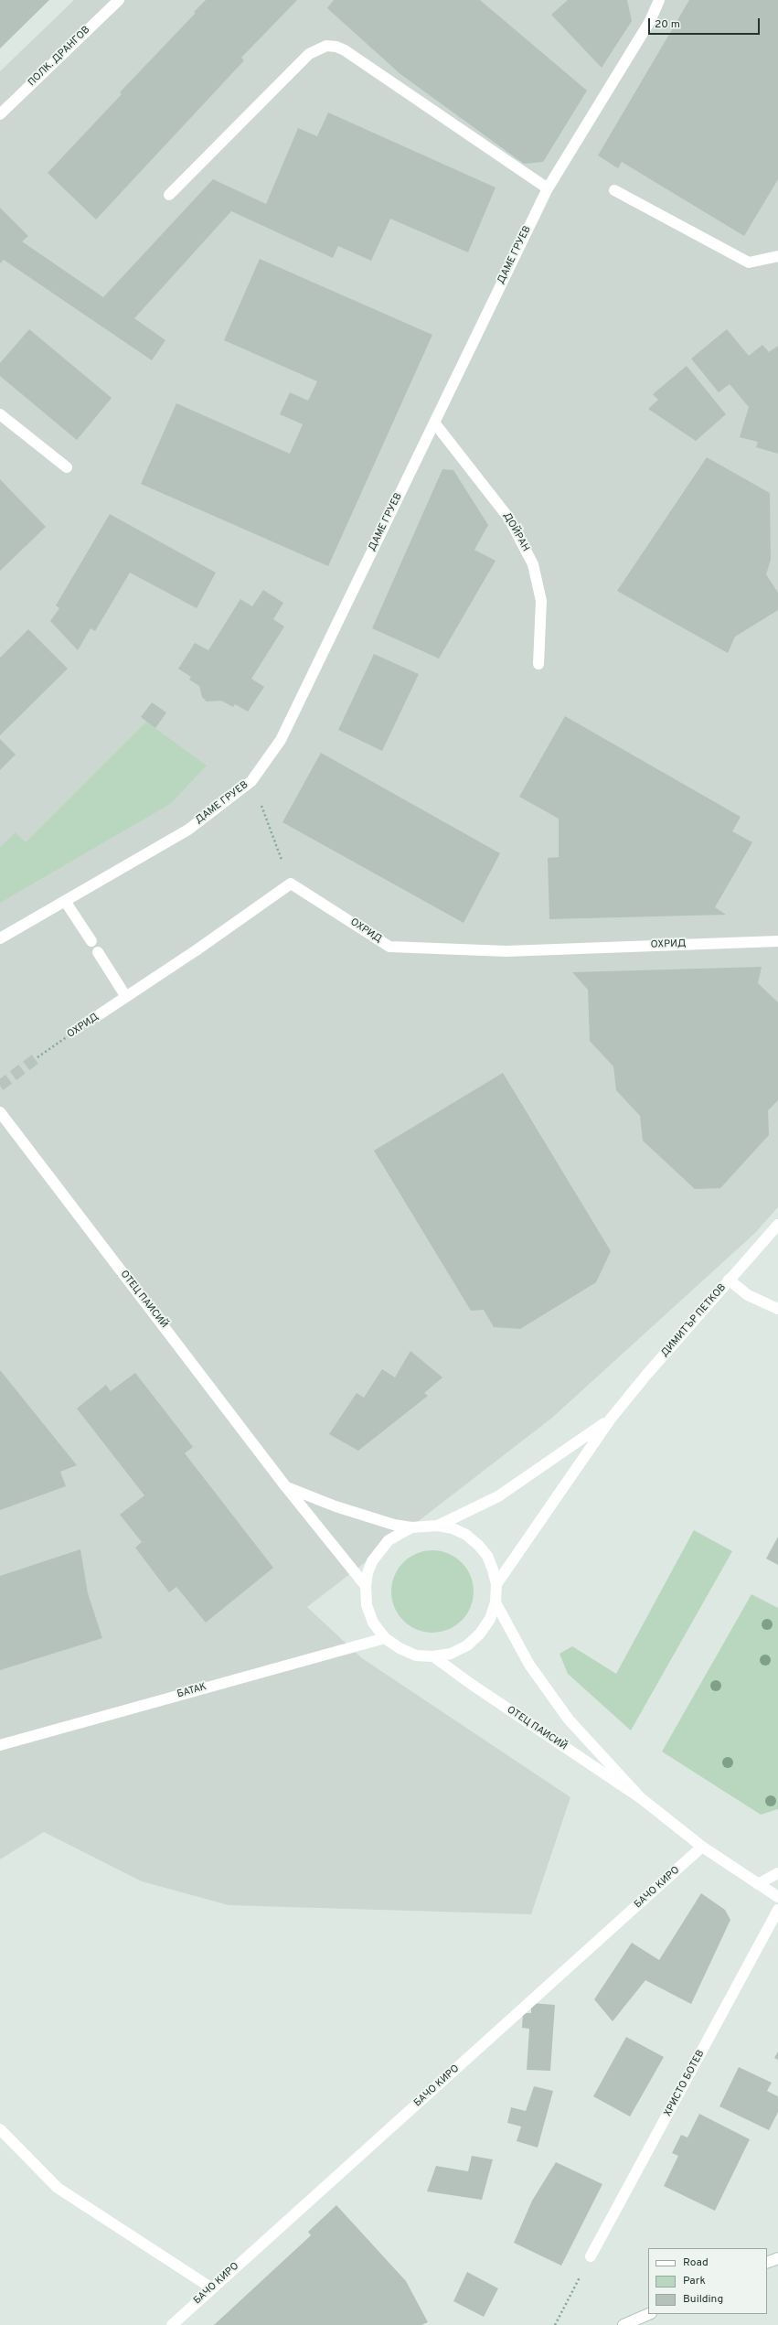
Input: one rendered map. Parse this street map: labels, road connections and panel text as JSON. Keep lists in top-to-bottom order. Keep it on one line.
{"streets":{"street":["ПОЛК. ДРАНГОВ","ДАМЕ ГРУЕВ","ДОЙРАН","ОХРИД","ОТЕЦ ПАИСИЙ","ДИМИТЪР ПЕТКОВ","БАТАК","БАЧО КИРО","ХРИСТО БОТЕВ"]},"crossings":[["ДАМЕ ГРУЕВ","ДОЙРАН"],["ОТЕЦ ПАИСИЙ","ДИМИТЪР ПЕТКОВ"],["ОТЕЦ ПАИСИЙ","БАТАК"],["ОТЕЦ ПАИСИЙ","БАЧО КИРО"]],"legend":["Road","Park","Building"],"scale_bar":"20 m"}
